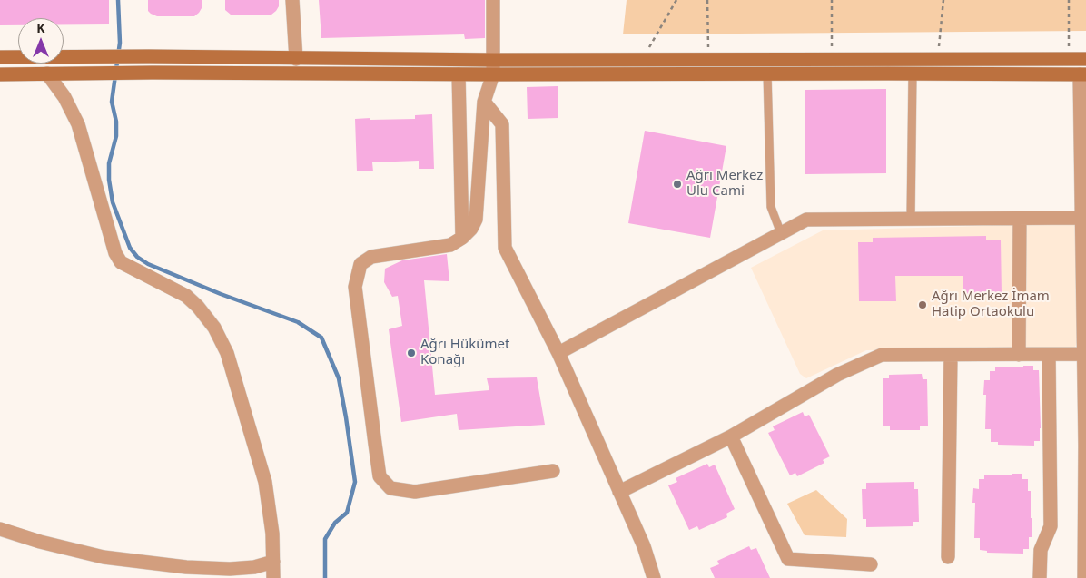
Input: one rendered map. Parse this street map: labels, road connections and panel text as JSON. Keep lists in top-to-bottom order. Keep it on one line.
{"places":["Ağrı Merkez Ulu Cami","Ağrı Merkez İmam Hatip Ortaokulu","Ağrı Hükümet Konağı"],"north":"top"}
